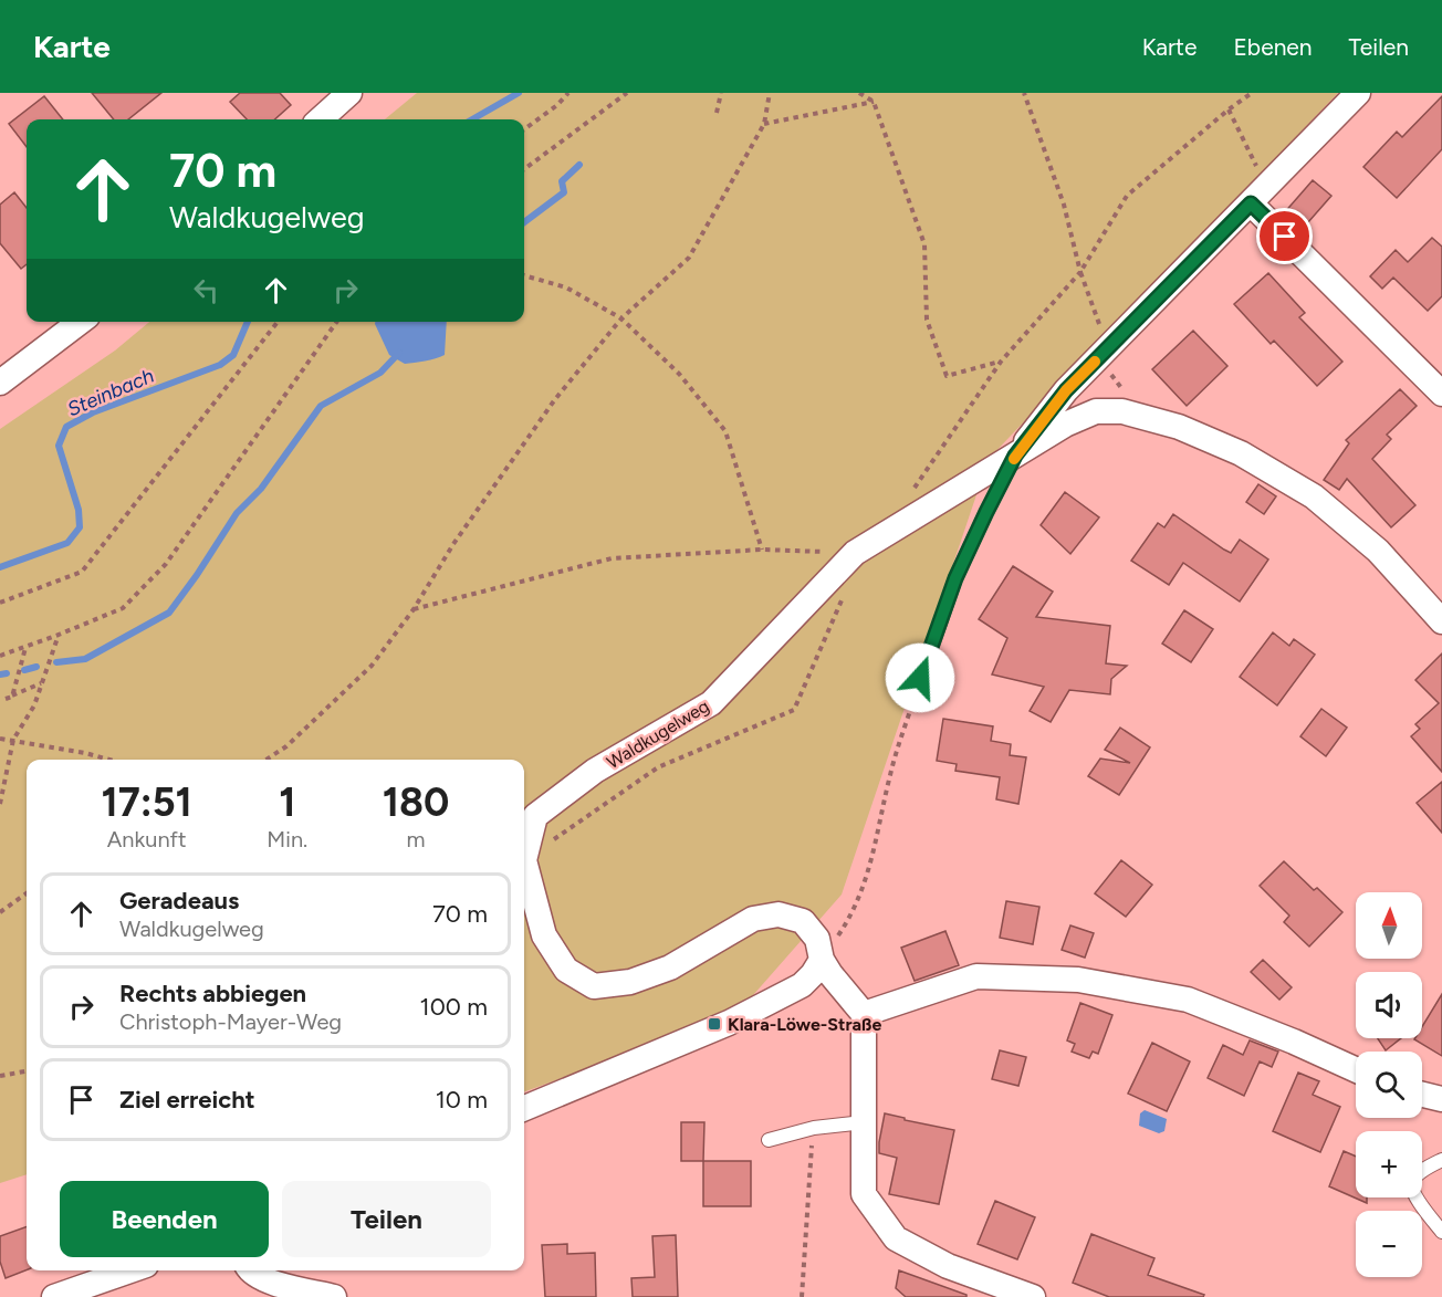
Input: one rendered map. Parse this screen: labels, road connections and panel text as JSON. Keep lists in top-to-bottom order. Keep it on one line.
{"streets":{"street":["Waldkugelweg"]},"water":["Steinbach"],"places":{"transit":["Klara-Löwe-Straße"]},"north":"top","page":{"header":"Karte","nav":["Karte","Ebenen","Teilen"],"turn":["70 m","Waldkugelweg"],"eta":["17:51","Ankunft","1","Min.","180","m"],"list":[{"name":"Geradeaus","note":"Waldkugelweg","value":"70 m"},{"name":"Rechts abbiegen","note":"Christoph-Mayer-Weg","value":"100 m"},{"name":"Ziel erreicht","value":"10 m"}],"map_buttons":["+","−"],"buttons":["Beenden","Teilen"]}}
